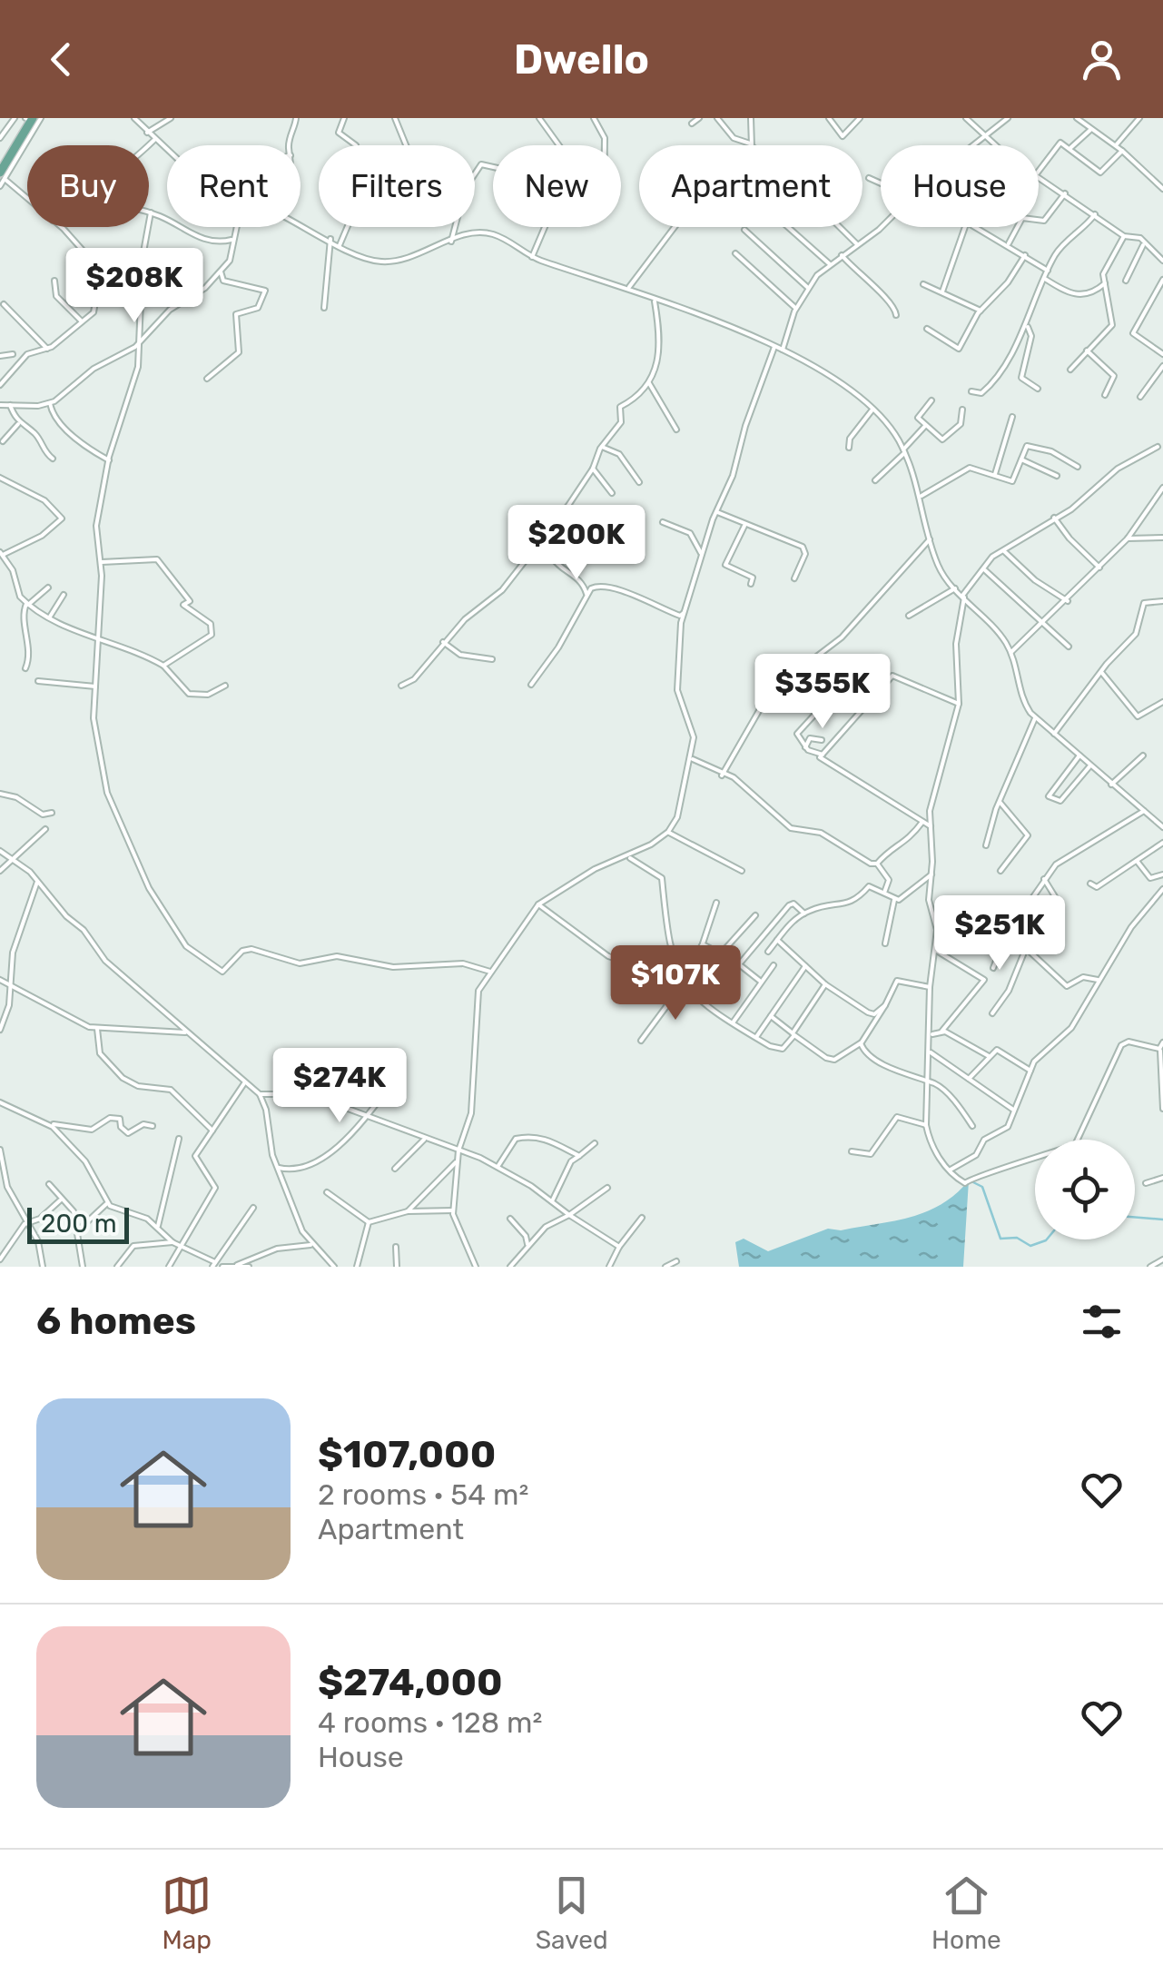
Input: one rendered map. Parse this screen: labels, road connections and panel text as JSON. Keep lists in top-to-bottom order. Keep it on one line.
{"scale_bar":"200 m","page":{"header":"Dwello","chip":["Buy","Rent","Filters","New","Apartment","House"],"price":["$208K","$200K","$355K","$251K","$107K","$274K"],"scale":"200 m","heading":"6 homes","list":[{"name":"$107,000","note":"2 rooms · 54 m² · Apartment"},{"name":"$274,000","note":"4 rooms · 128 m² · House"}],"tabs":["Map","Saved","Home"]}}
